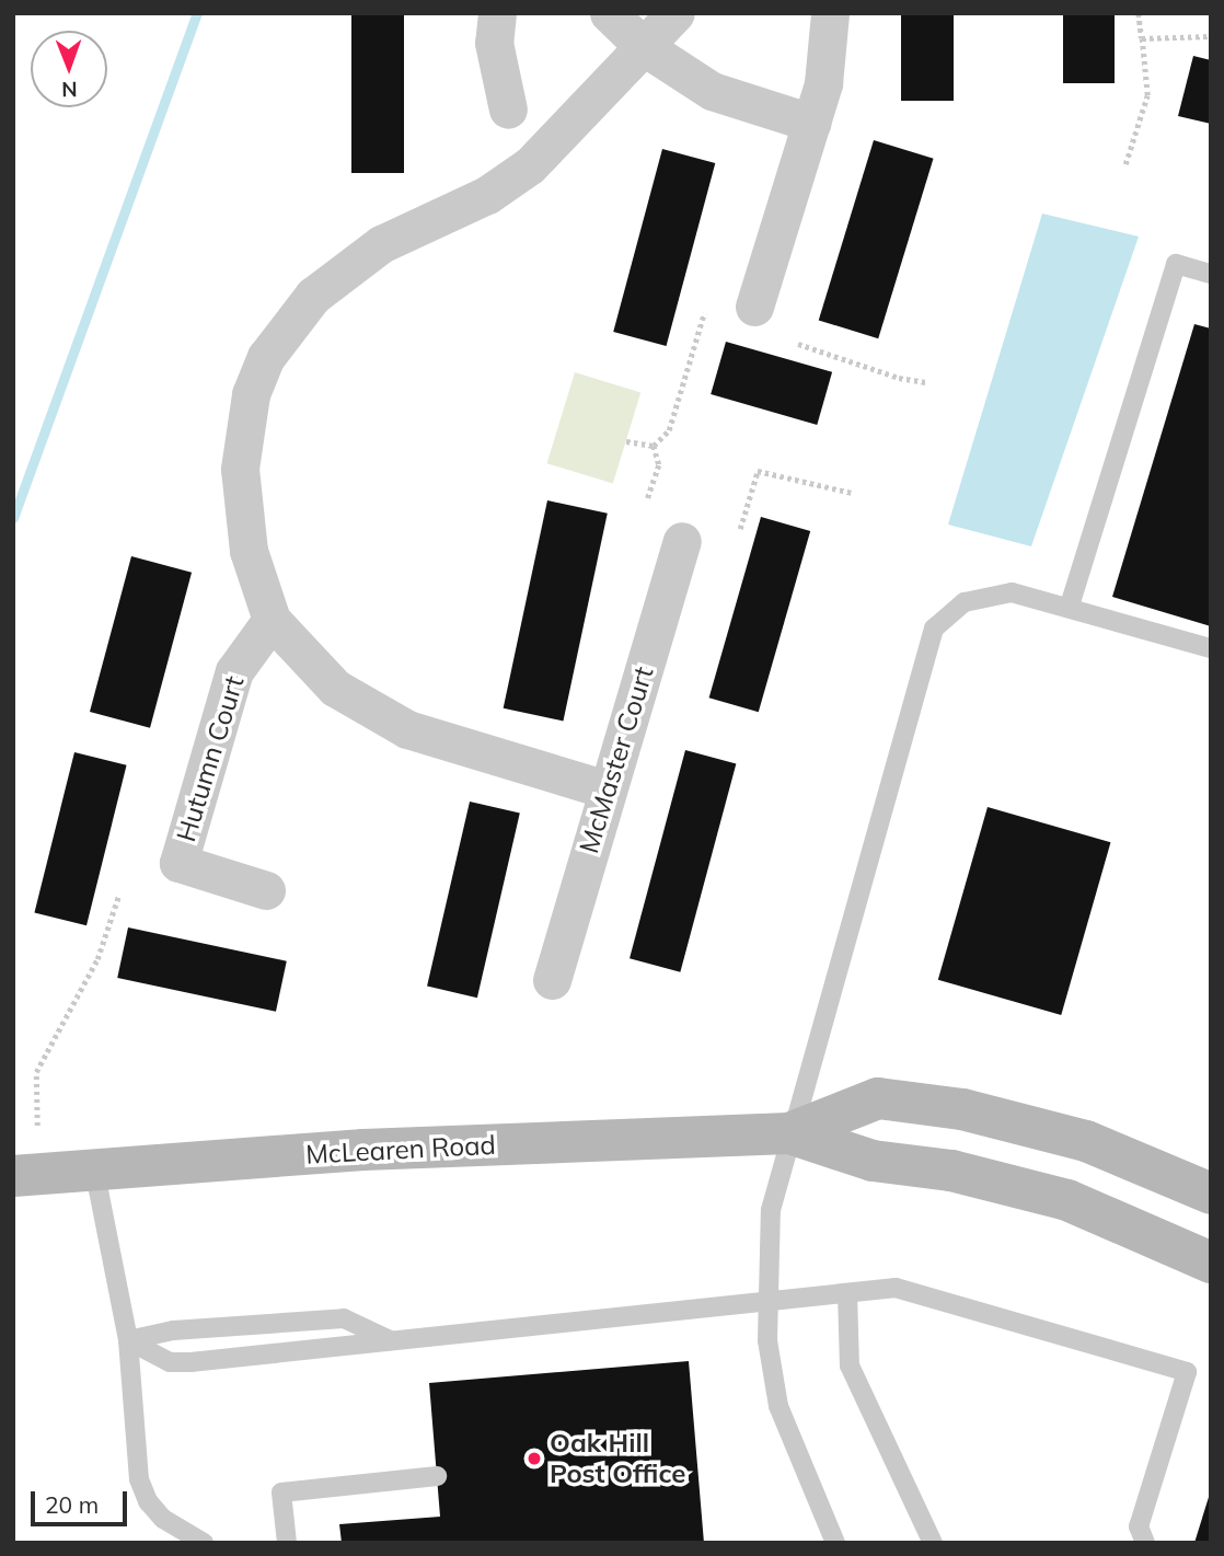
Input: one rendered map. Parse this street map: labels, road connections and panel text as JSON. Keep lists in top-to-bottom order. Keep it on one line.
{"streets":{"main road":["McLearen Road"],"street":["Hutumn Court","McMaster Court"]},"places":["Oak Hill Post Office"],"scale_bar":"20 m","north":"bottom"}
